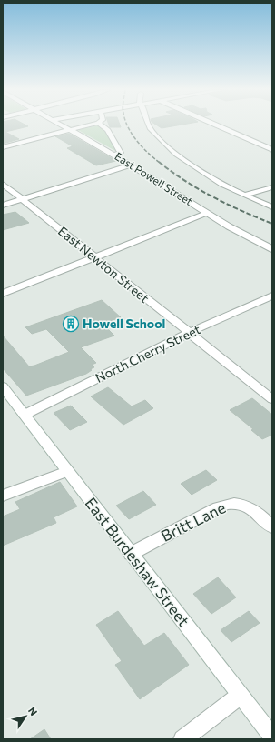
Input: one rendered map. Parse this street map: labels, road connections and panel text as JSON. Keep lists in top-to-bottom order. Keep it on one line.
{"streets":{"street":["East Powell Street","East Newton Street","North Cherry Street","Britt Lane","East Burdeshaw Street"]},"crossings":[["East Newton Street","North Cherry Street"],["North Cherry Street","East Burdeshaw Street"],["Britt Lane","East Burdeshaw Street"]],"places":{"building":["Howell School"]},"north":"top right"}
